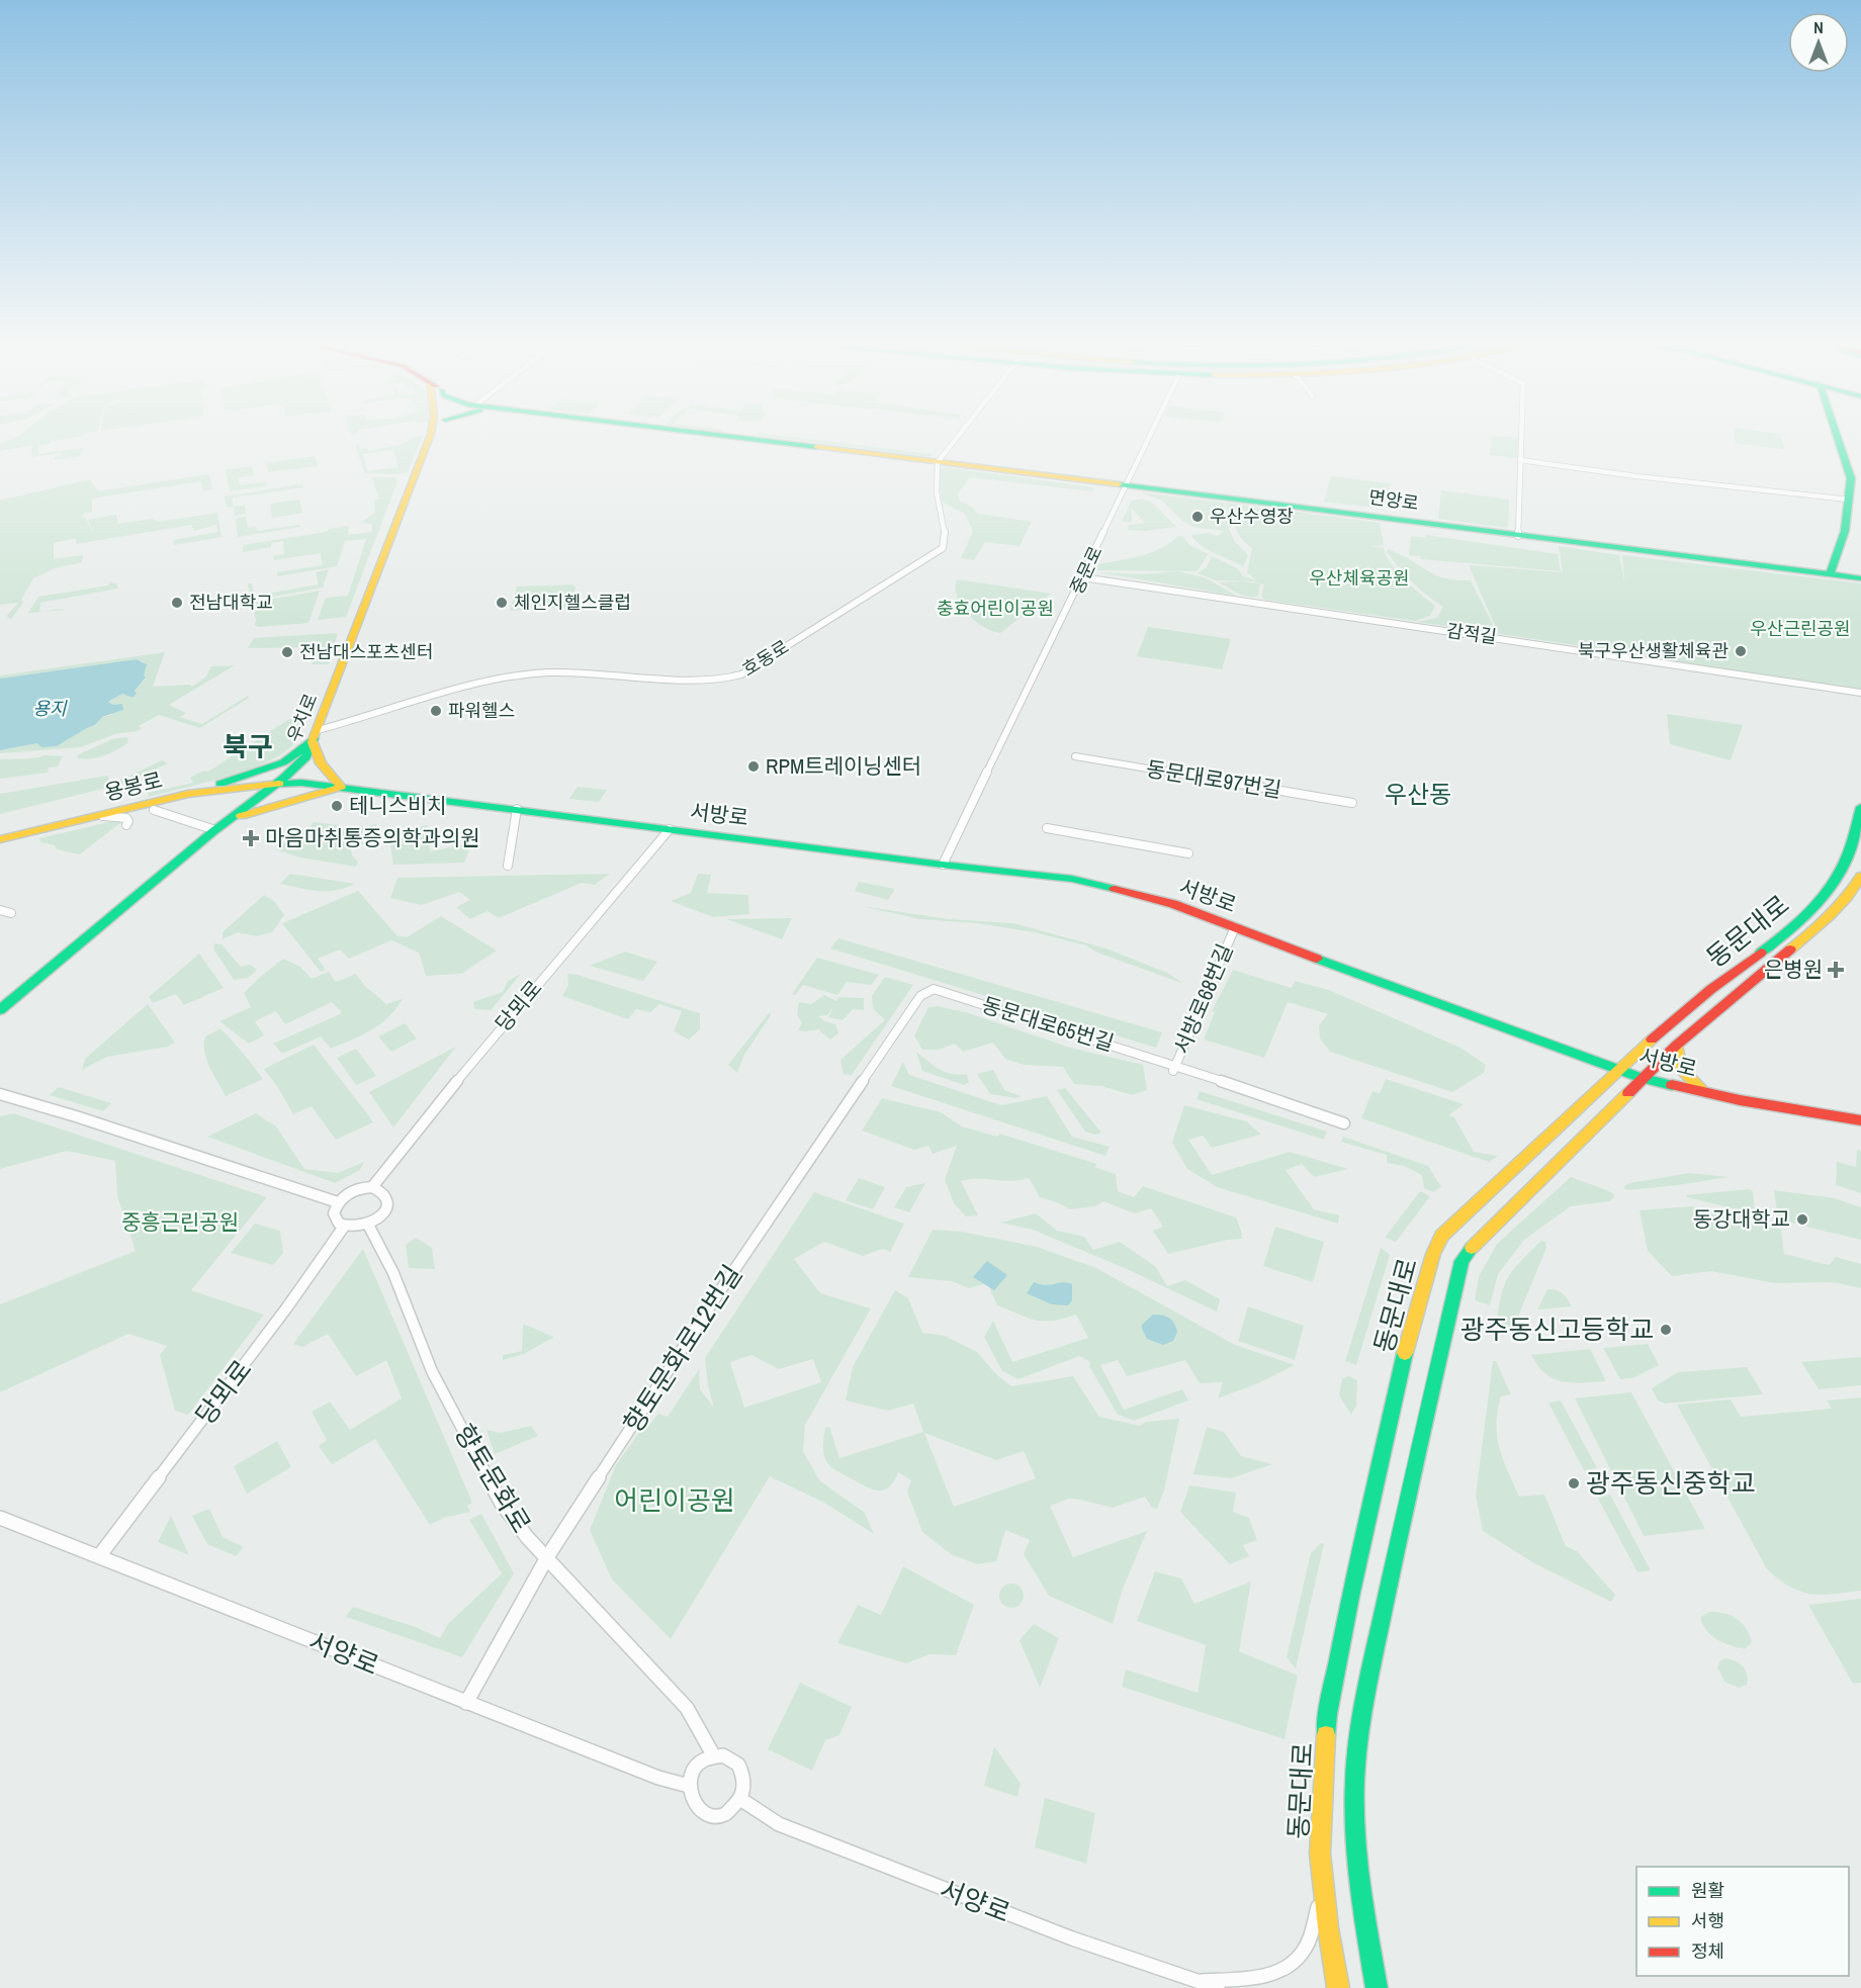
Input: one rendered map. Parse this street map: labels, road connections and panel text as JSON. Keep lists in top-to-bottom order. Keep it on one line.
{"streets":{"main road":["면앙로","우치로","용봉로","서방로","동문대로"],"street":["중문로","감적길","호동로","동문대로97번길","서방로68번길","당뫼로","동문대로65번길","향토문화로12번길","향토문화로","서양로"]},"crossings":[["면앙로","중문로"],["면앙로","호동로"],["중문로","감적길"],["중문로","서방로"],["호동로","우치로"],["우치로","용봉로"],["우치로","서방로"],["용봉로","서방로"],["서방로","동문대로"],["서방로","서방로68번길"],["서방로","당뫼로"],["서방로68번길","동문대로65번길"],["당뫼로","향토문화로"],["당뫼로","서양로"],["동문대로65번길","향토문화로12번길"],["향토문화로12번길","향토문화로"],["향토문화로","서양로"]],"districts":["북구","우산동"],"water":["용지"],"parks":["우산체육공원","충효어린이공원","우산근린공원","중흥근린공원","어린이공원"],"places":{"other":["우산수영장","전남대학교","체인지헬스클럽","북구우산생활체육관","전남대스포츠센터","파워헬스","RPM트레이닝센터","테니스비치","동강대학교","광주동신고등학교","광주동신중학교"],"health":["마음마취통증의학과의원","은병원"]},"legend":["원활","서행","정체"],"north":"top"}
